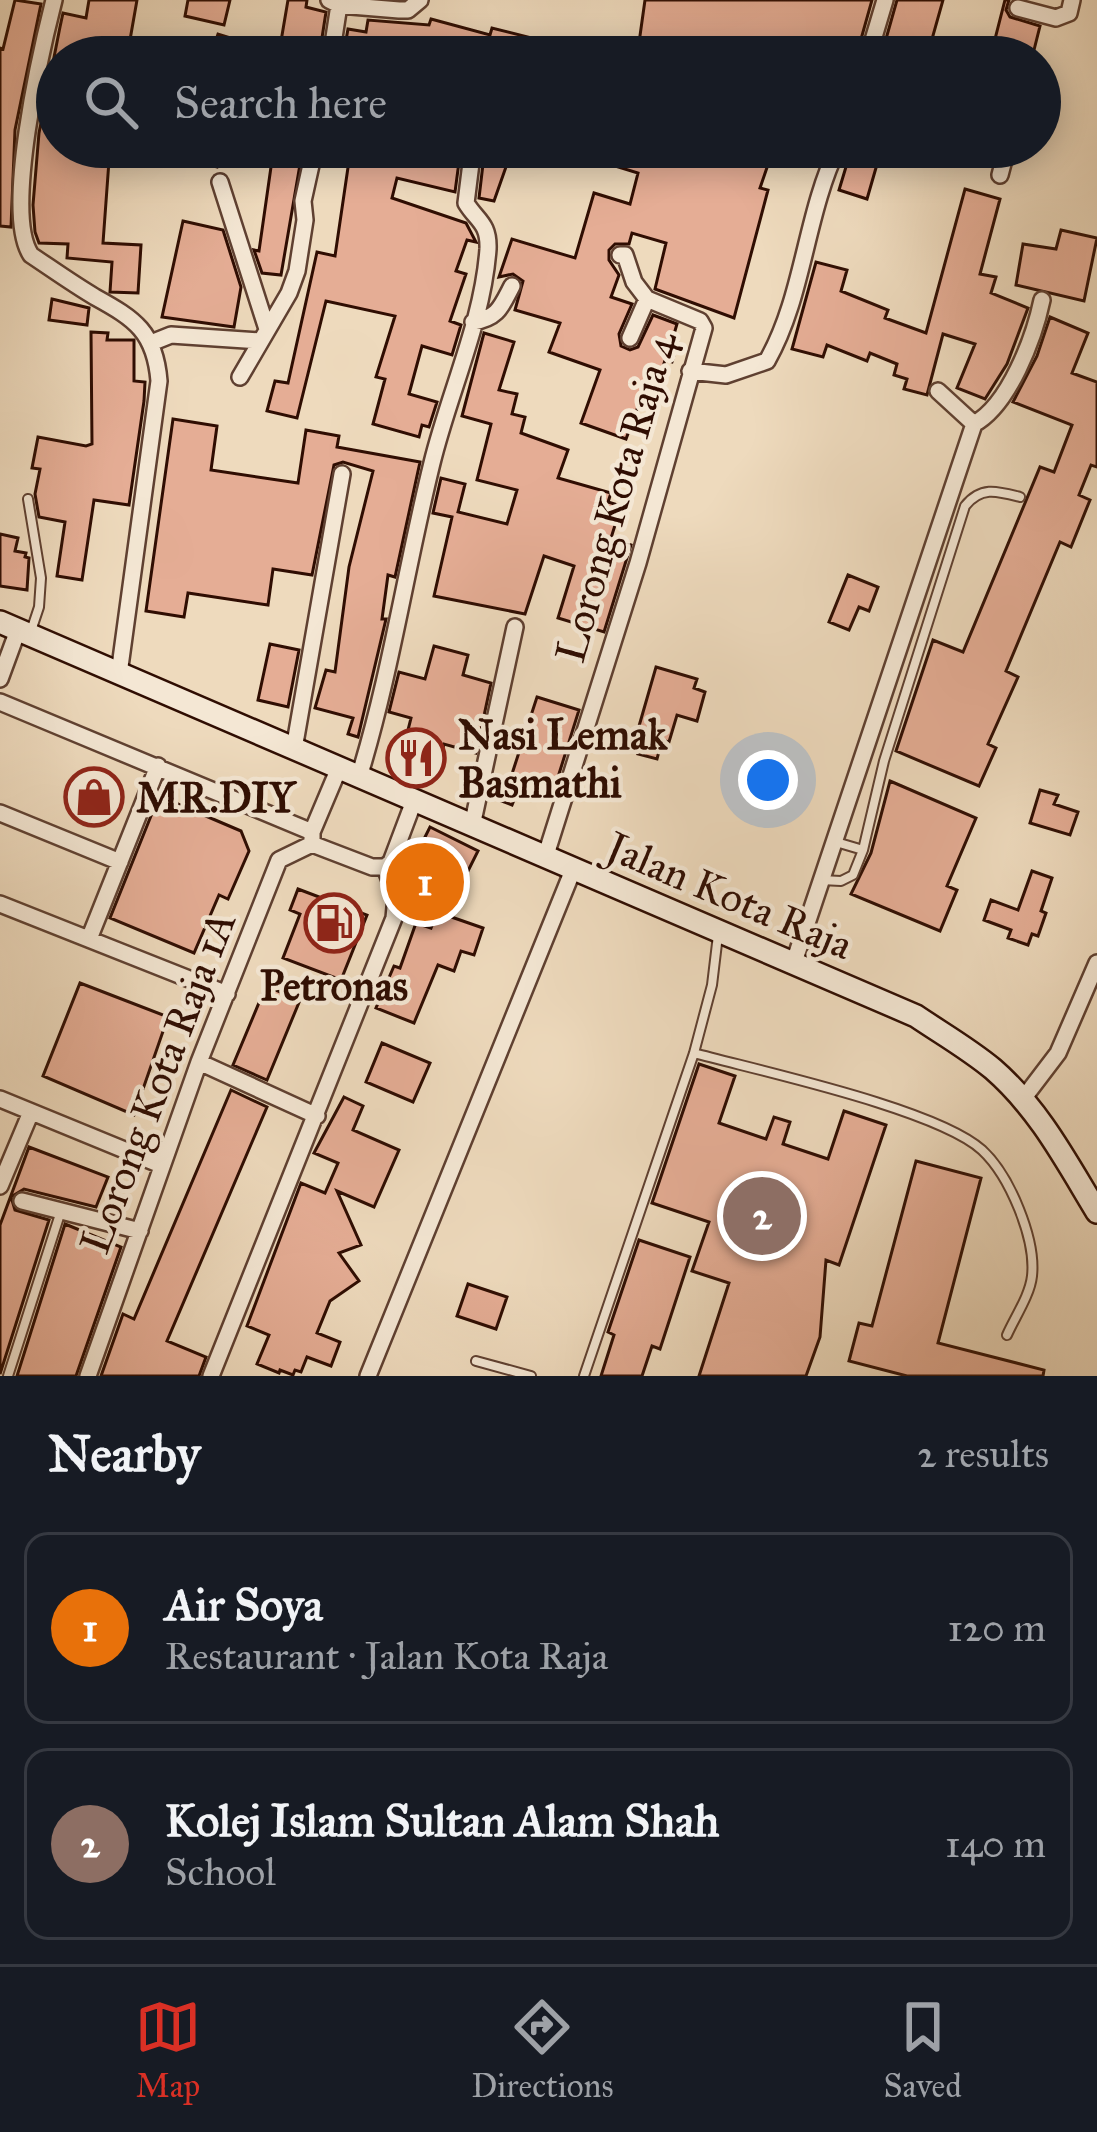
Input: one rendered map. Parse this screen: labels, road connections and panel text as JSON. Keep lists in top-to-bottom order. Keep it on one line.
{"streets":{"main road":["Jalan Kota Raja"],"street":["Lorong Kota Raja 4","Lorong Kota Raja 1A"]},"crossings":[["Lorong Kota Raja 4","Jalan Kota Raja"],["Jalan Kota Raja","Lorong Kota Raja 1A"]],"places":{"restaurant":["Nasi Lemak Basmathi"],"shop":["MR.DIY"],"fuel station":["Petronas"]},"page":{"search":"Search here","pins":["1","2"],"heading":["Nearby","2 results"],"list":[{"mark":"1","name":"Air Soya","note":"Restaurant · Jalan Kota Raja","value":"120 m"},{"mark":"2","name":"Kolej Islam Sultan Alam Shah","note":"School","value":"140 m"}],"nav":["Map","Directions","Saved"]}}
